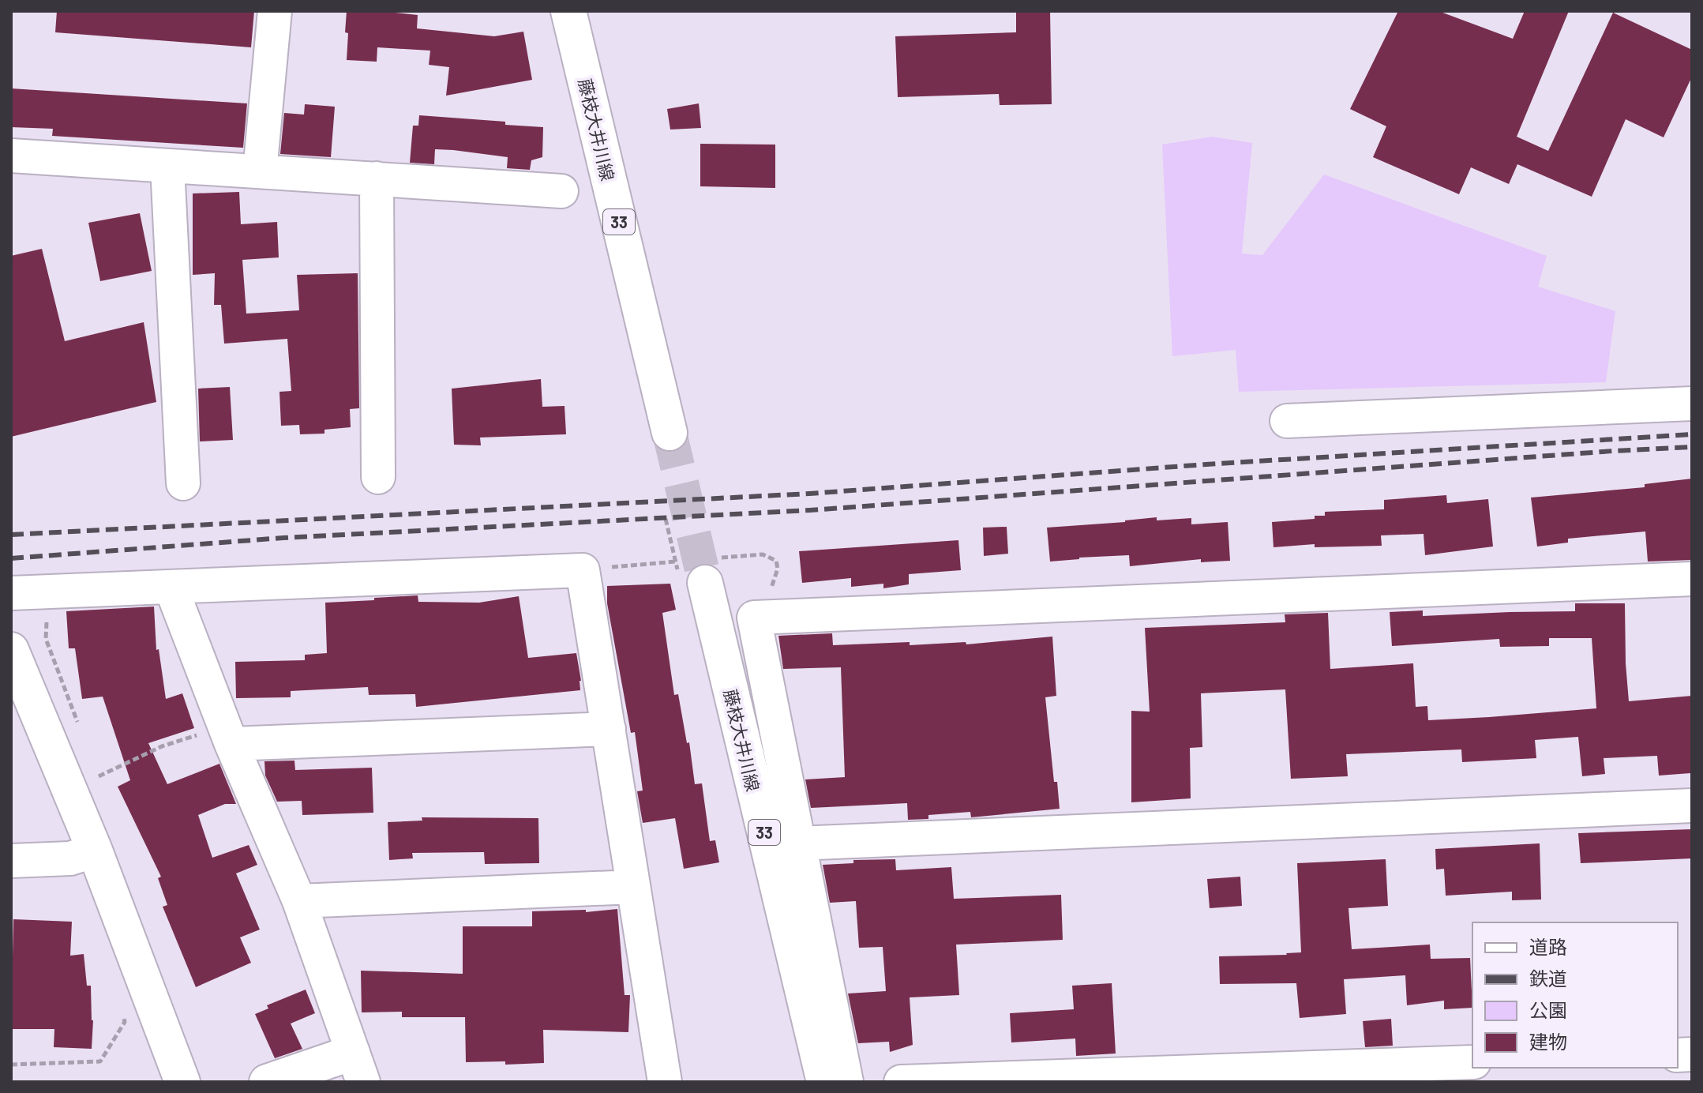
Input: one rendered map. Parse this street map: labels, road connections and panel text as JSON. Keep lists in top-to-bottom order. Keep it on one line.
{"streets":{"main road":["藤枝大井川線","33"]},"legend":["道路","鉄道","公園","建物"]}
